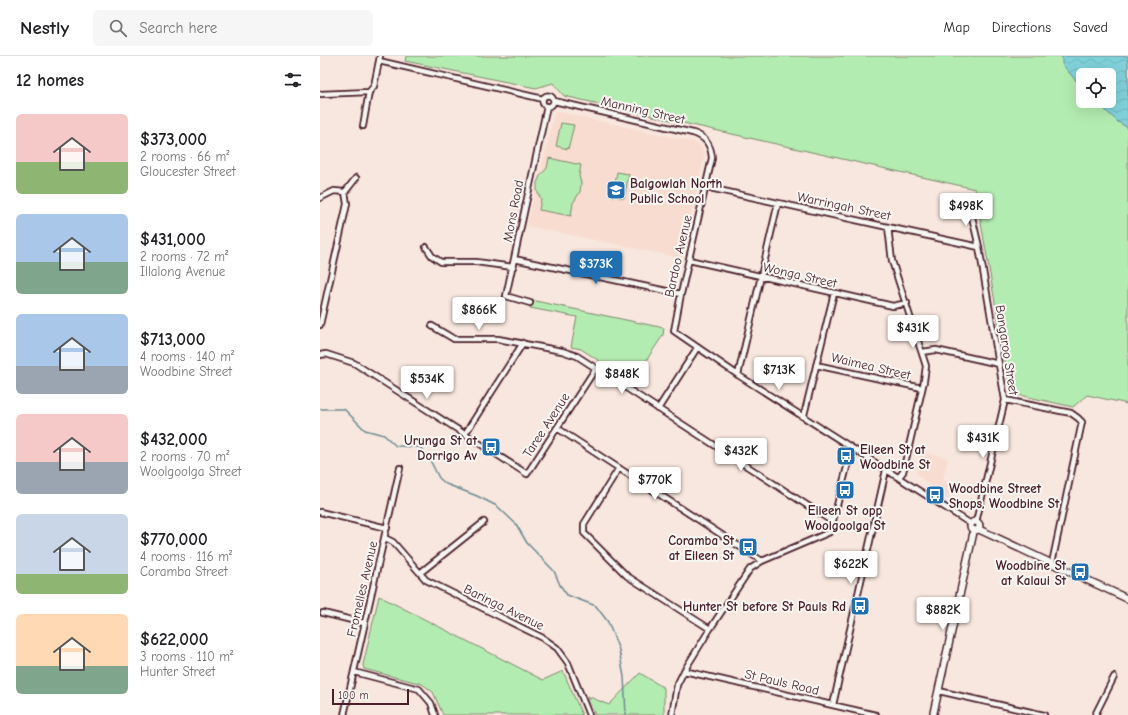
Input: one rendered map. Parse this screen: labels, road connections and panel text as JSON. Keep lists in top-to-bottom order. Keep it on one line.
{"streets":{"street":["Manning Street","Warringah Street","Mons Road","Bardoo Avenue","Wonga Street","Bangaroo Street","Waimea Street","Taree Avenue","Fromelles Avenue","Baringa Avenue","St Pauls Road"]},"crossings":[["Manning Street","Mons Road"],["Manning Street","Bardoo Avenue"],["Warringah Street","Bardoo Avenue"],["Warringah Street","Bangaroo Street"],["Bardoo Avenue","Wonga Street"],["Fromelles Avenue","Baringa Avenue"]],"places":{"school or university":["Balgowlah North Public School"],"bus stop":["Urunga St at Dorrigo Av","Eileen St at Woodbine St","Eileen St opp Woolgoolga St","Woodbine Street Shops, Woodbine St","Coramba St at Eileen St","Woodbine St at Kalaui St","Hunter St before St Pauls Rd"]},"scale_bar":"100 m","page":{"header":"Nestly","search":"Search here","nav":["Map","Directions","Saved"],"heading":"12 homes","list":[{"name":"$373,000","note":"2 rooms · 66 m² · Gloucester Street"},{"name":"$431,000","note":"2 rooms · 72 m² · Illalong Avenue"},{"name":"$713,000","note":"4 rooms · 140 m² · Woodbine Street"},{"name":"$432,000","note":"2 rooms · 70 m² · Woolgoolga Street"},{"name":"$770,000","note":"4 rooms · 116 m² · Coramba Street"},{"name":"$622,000","note":"3 rooms · 110 m² · Hunter Street"}],"price":["$498K","$373K","$866K","$431K","$713K","$848K","$534K","$431K","$432K","$770K","$622K","$882K"],"scale":"100 m"}}
